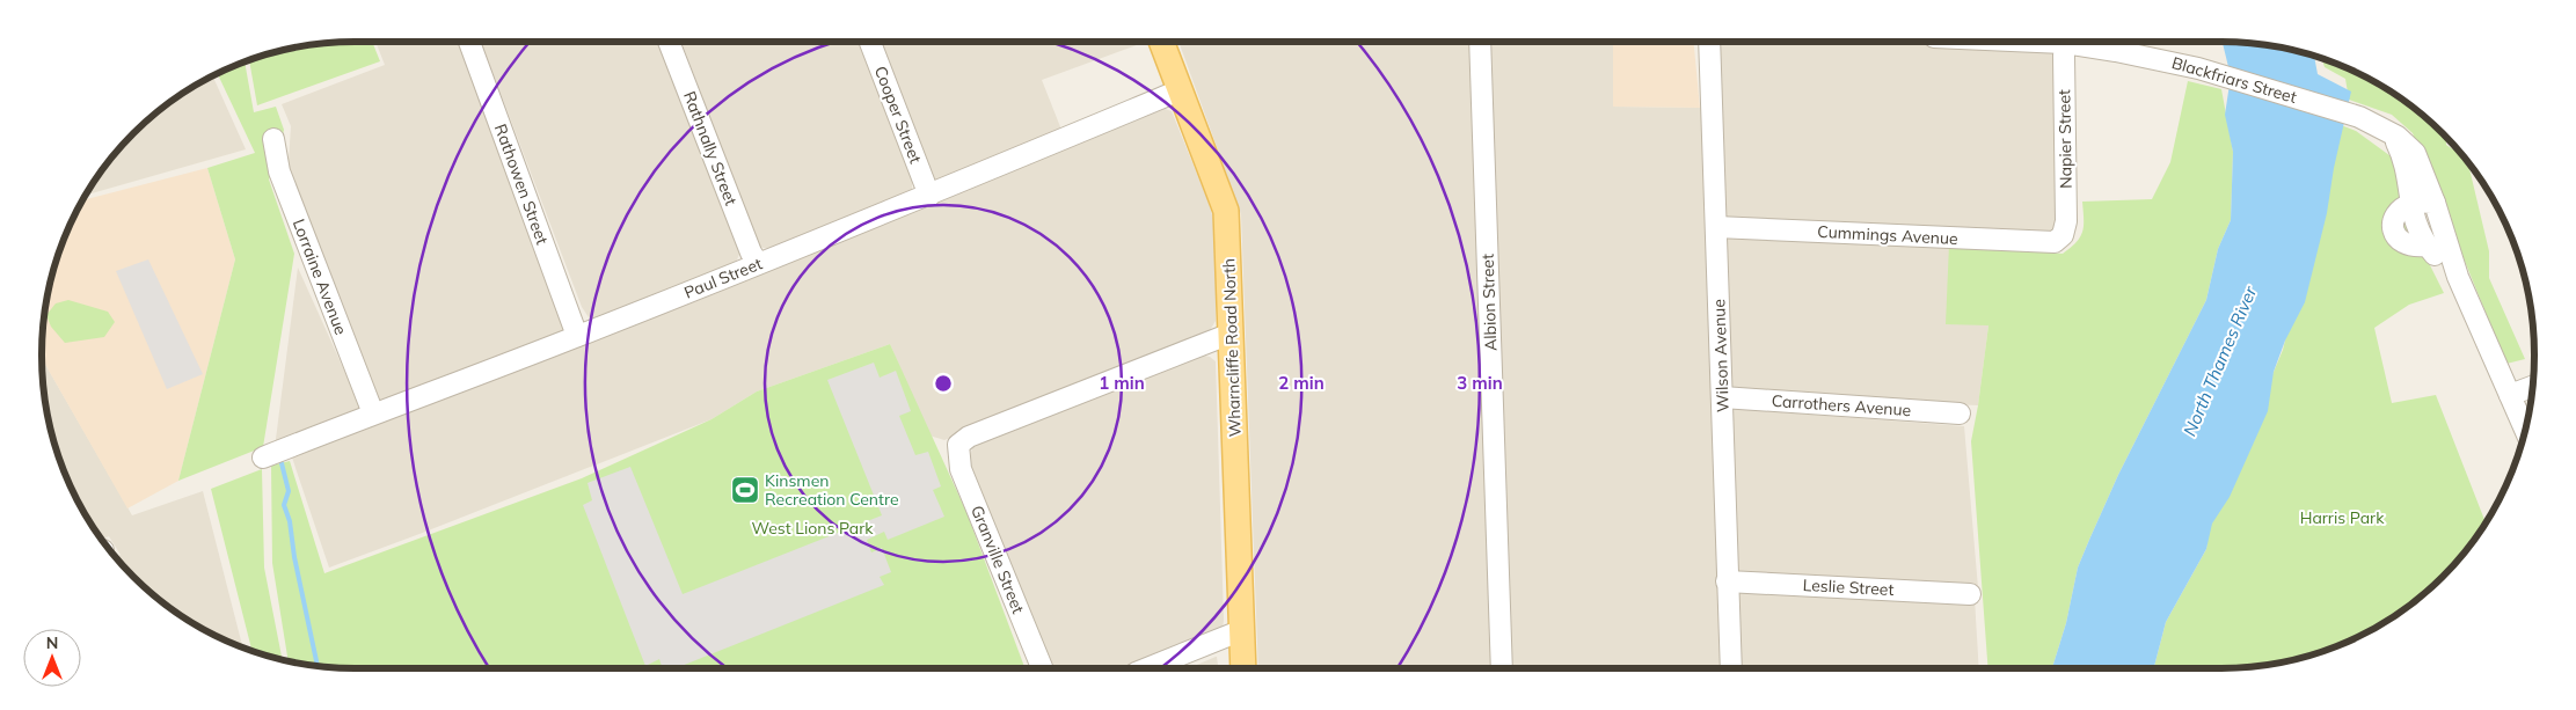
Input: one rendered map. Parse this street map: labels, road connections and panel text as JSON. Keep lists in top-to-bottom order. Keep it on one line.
{"streets":{"main road":["Wharncliffe Road North"],"street":["Blackfriars Street","Cooper Street","Napier Street","Rathnally Street","Rathowen Street","Cummings Avenue","Lorraine Avenue","Paul Street","Albion Street","Wilson Avenue","Carrothers Avenue","Granville Street","Leslie Street"]},"crossings":[["Cooper Street","Paul Street"],["Napier Street","Cummings Avenue"],["Rathnally Street","Paul Street"],["Rathowen Street","Paul Street"],["Cummings Avenue","Wilson Avenue"],["Lorraine Avenue","Paul Street"],["Paul Street","Wharncliffe Road North"],["Wharncliffe Road North","Granville Street"],["Wilson Avenue","Carrothers Avenue"],["Wilson Avenue","Leslie Street"]],"water":["North Thames River"],"parks":["Harris Park","West Lions Park"],"places":{"sports":["Kinsmen Recreation Centre"]},"north":"top","rings":["1 min","2 min","3 min"]}
